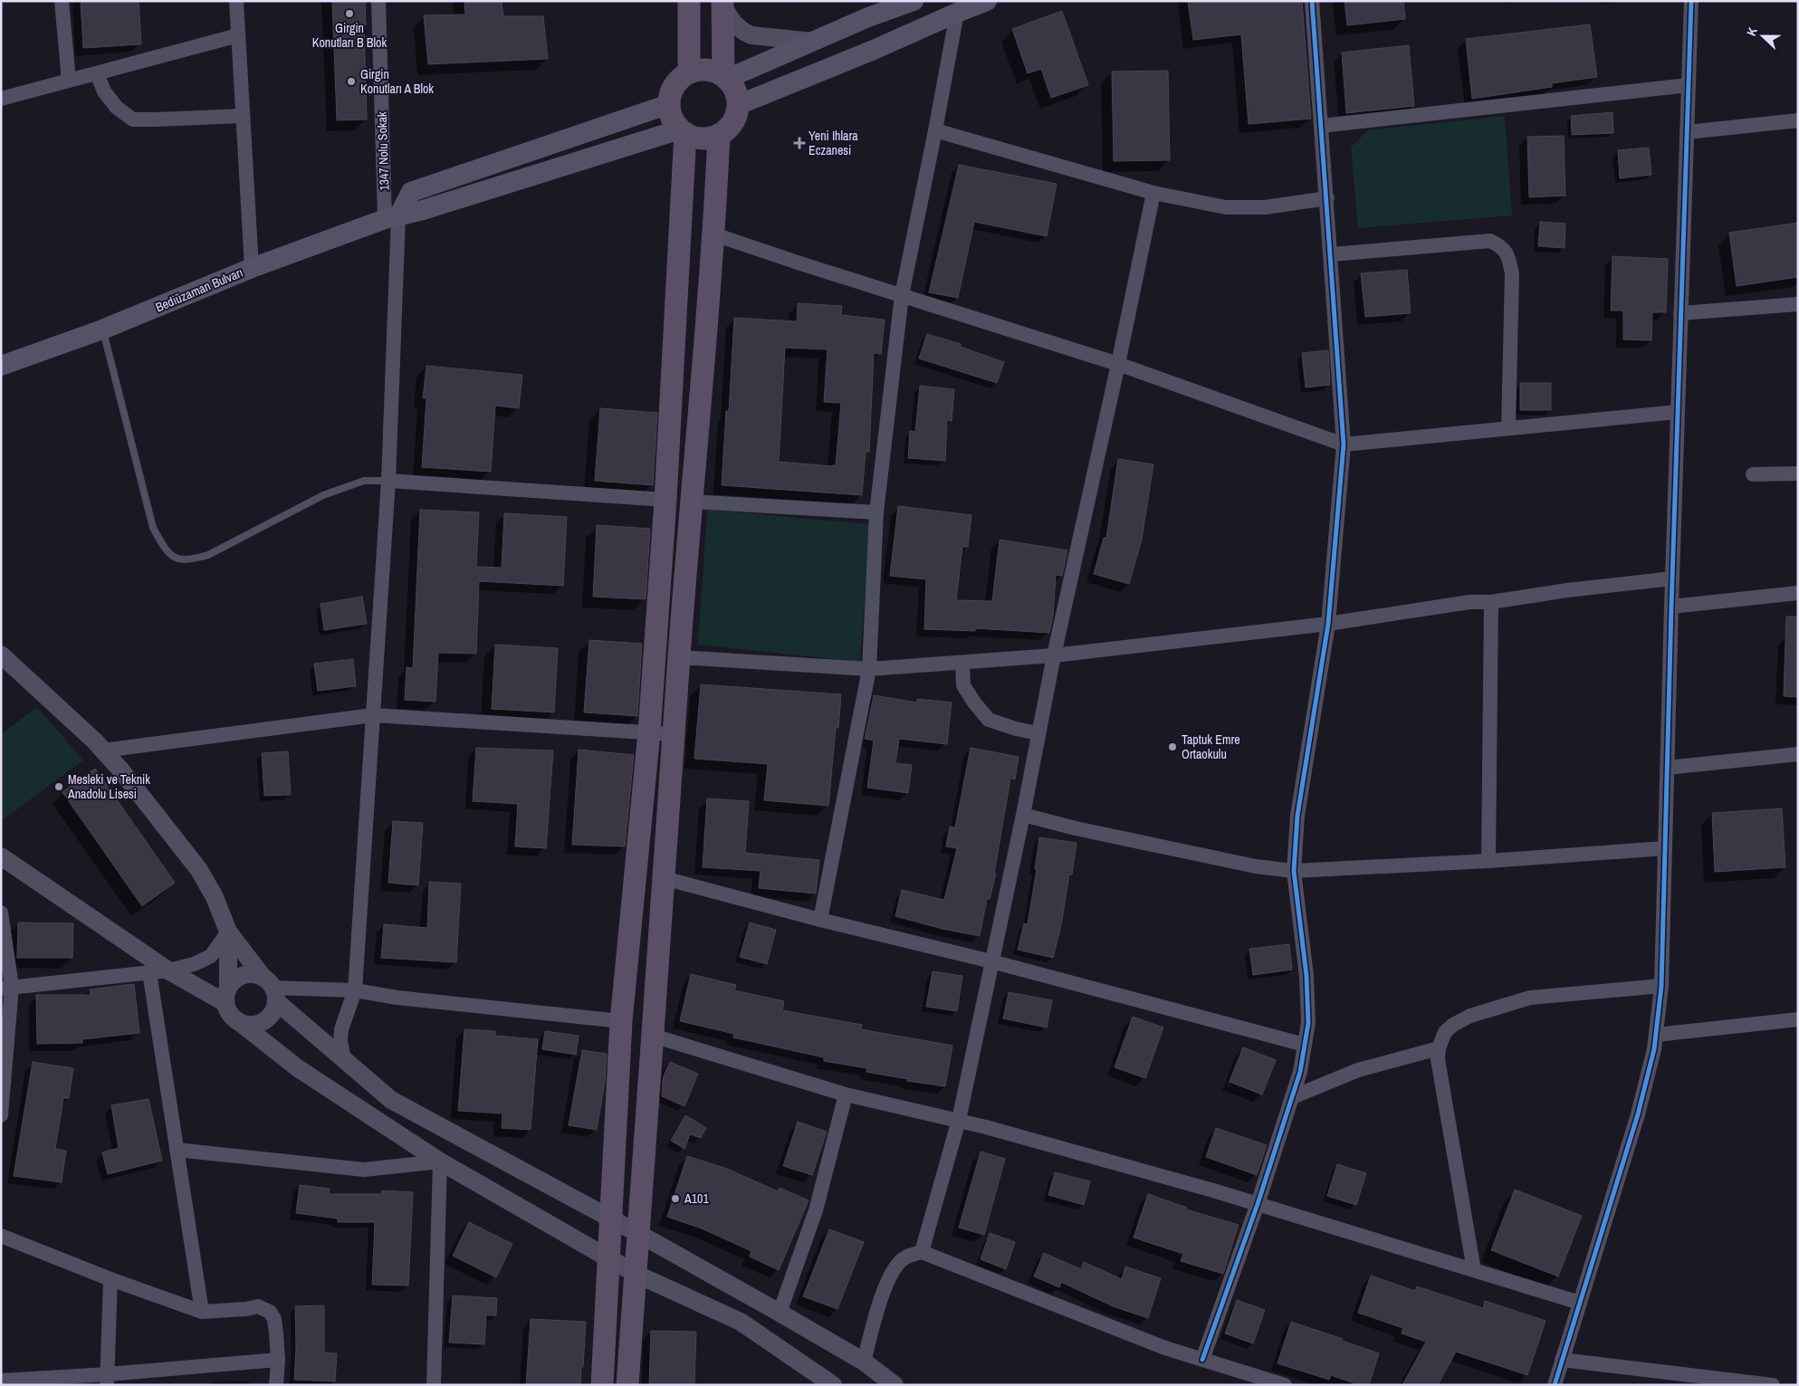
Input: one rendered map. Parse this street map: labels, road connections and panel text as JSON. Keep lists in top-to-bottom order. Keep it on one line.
{"streets":{"main road":["Bediüzaman Bulvarı"],"street":["1347 Nolu Sokak"]},"crossings":[["1347 Nolu Sokak","Bediüzaman Bulvarı"]],"places":{"other":["Girgin Konutları B Blok","Girgin Konutları A Blok","Taptuk Emre Ortaokulu","Mesleki ve Teknik Anadolu Lisesi","A101"],"health":["Yeni Ihlara Eczanesi"]},"north":"left"}
